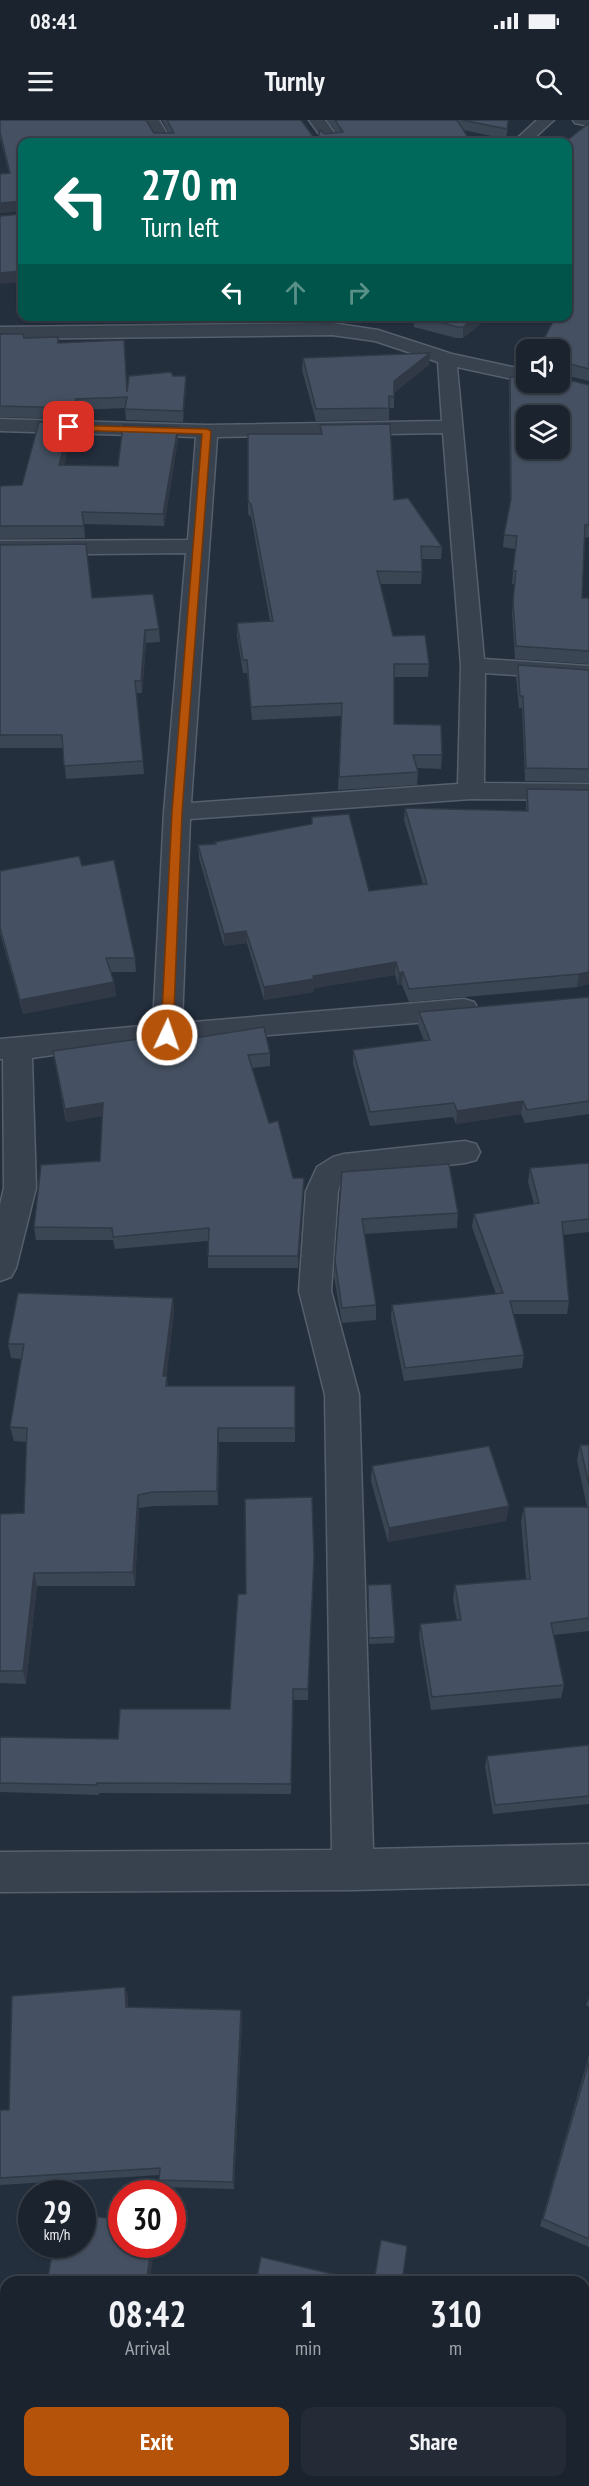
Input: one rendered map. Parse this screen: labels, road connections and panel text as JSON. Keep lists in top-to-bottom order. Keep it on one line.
{"page":{"status":"08:41","header":"Turnly","turn":["270 m","Turn left"],"speed":"29 km/h","limit":"30","eta":["08:42","Arrival","1","min","310","m"],"buttons":["Exit","Share"]}}
